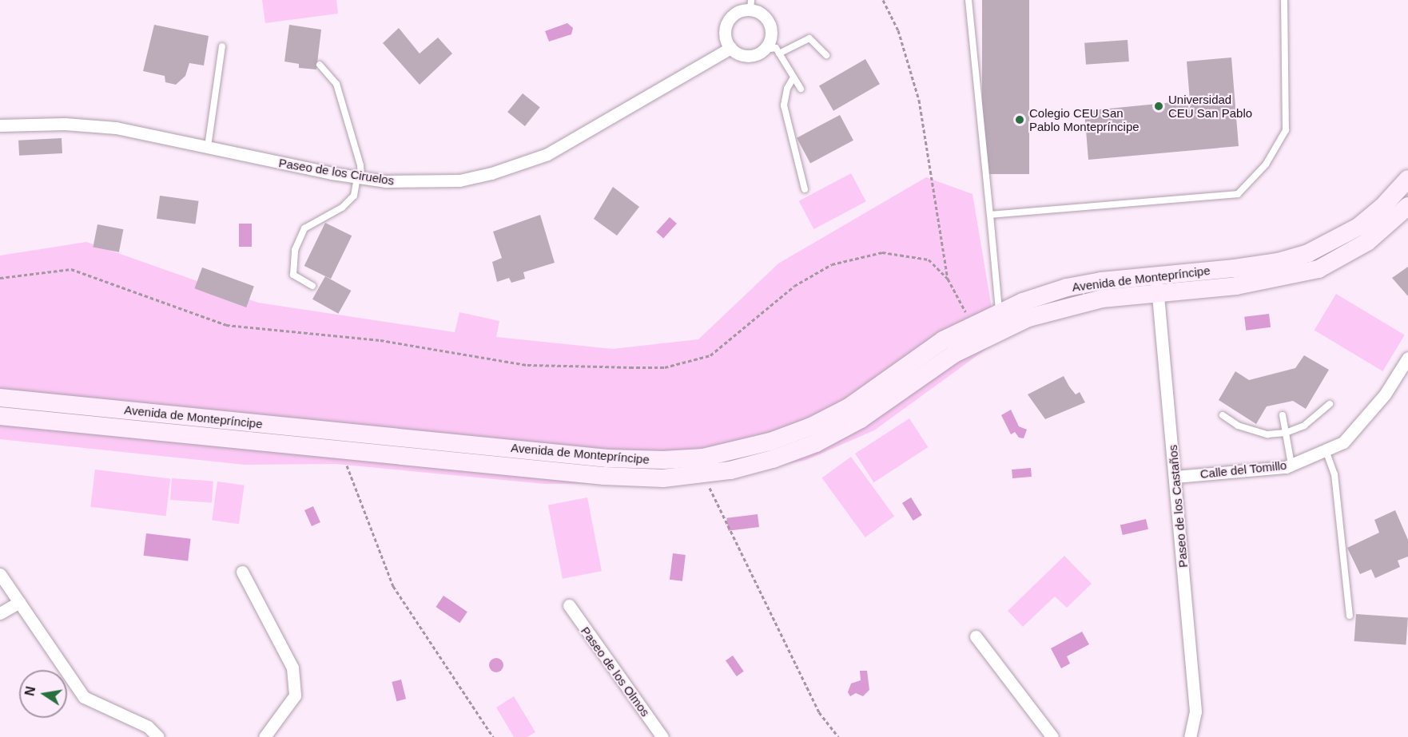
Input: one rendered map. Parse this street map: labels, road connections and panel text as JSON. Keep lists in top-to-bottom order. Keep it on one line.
{"streets":{"street":["Paseo de los Ciruelos","Avenida de Montepríncipe","Calle del Tomillo","Paseo de los Castaños","Paseo de los Olmos"]},"crossings":[["Avenida de Montepríncipe","Paseo de los Castaños"],["Calle del Tomillo","Paseo de los Castaños"]],"places":["Universidad CEU San Pablo","Colegio CEU San Pablo Montepríncipe"],"north":"left"}
